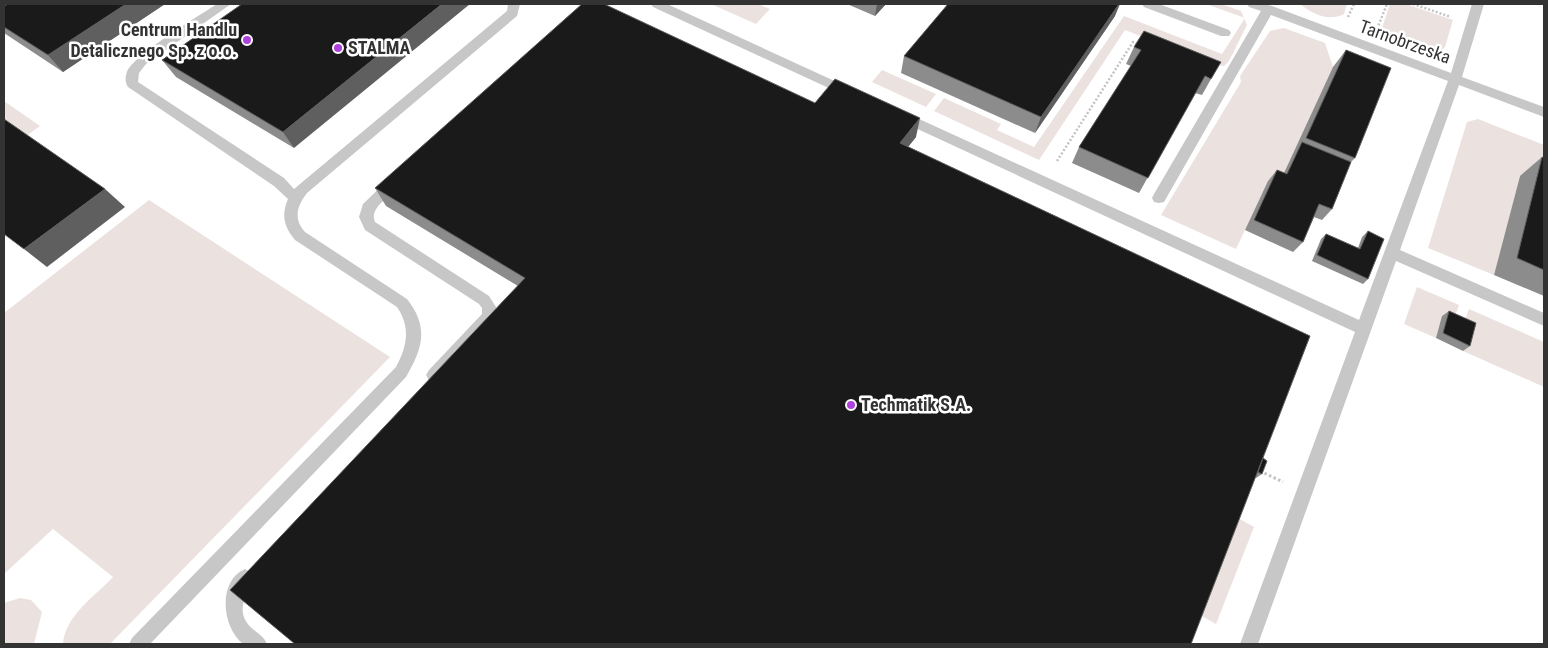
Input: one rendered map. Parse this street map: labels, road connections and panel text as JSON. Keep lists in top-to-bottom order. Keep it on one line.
{"streets":{"lane":["Tarnobrzeska"]},"places":["Centrum Handlu Detalicznego Sp. z o.o.","STALMA","Techmatik S.A."]}
